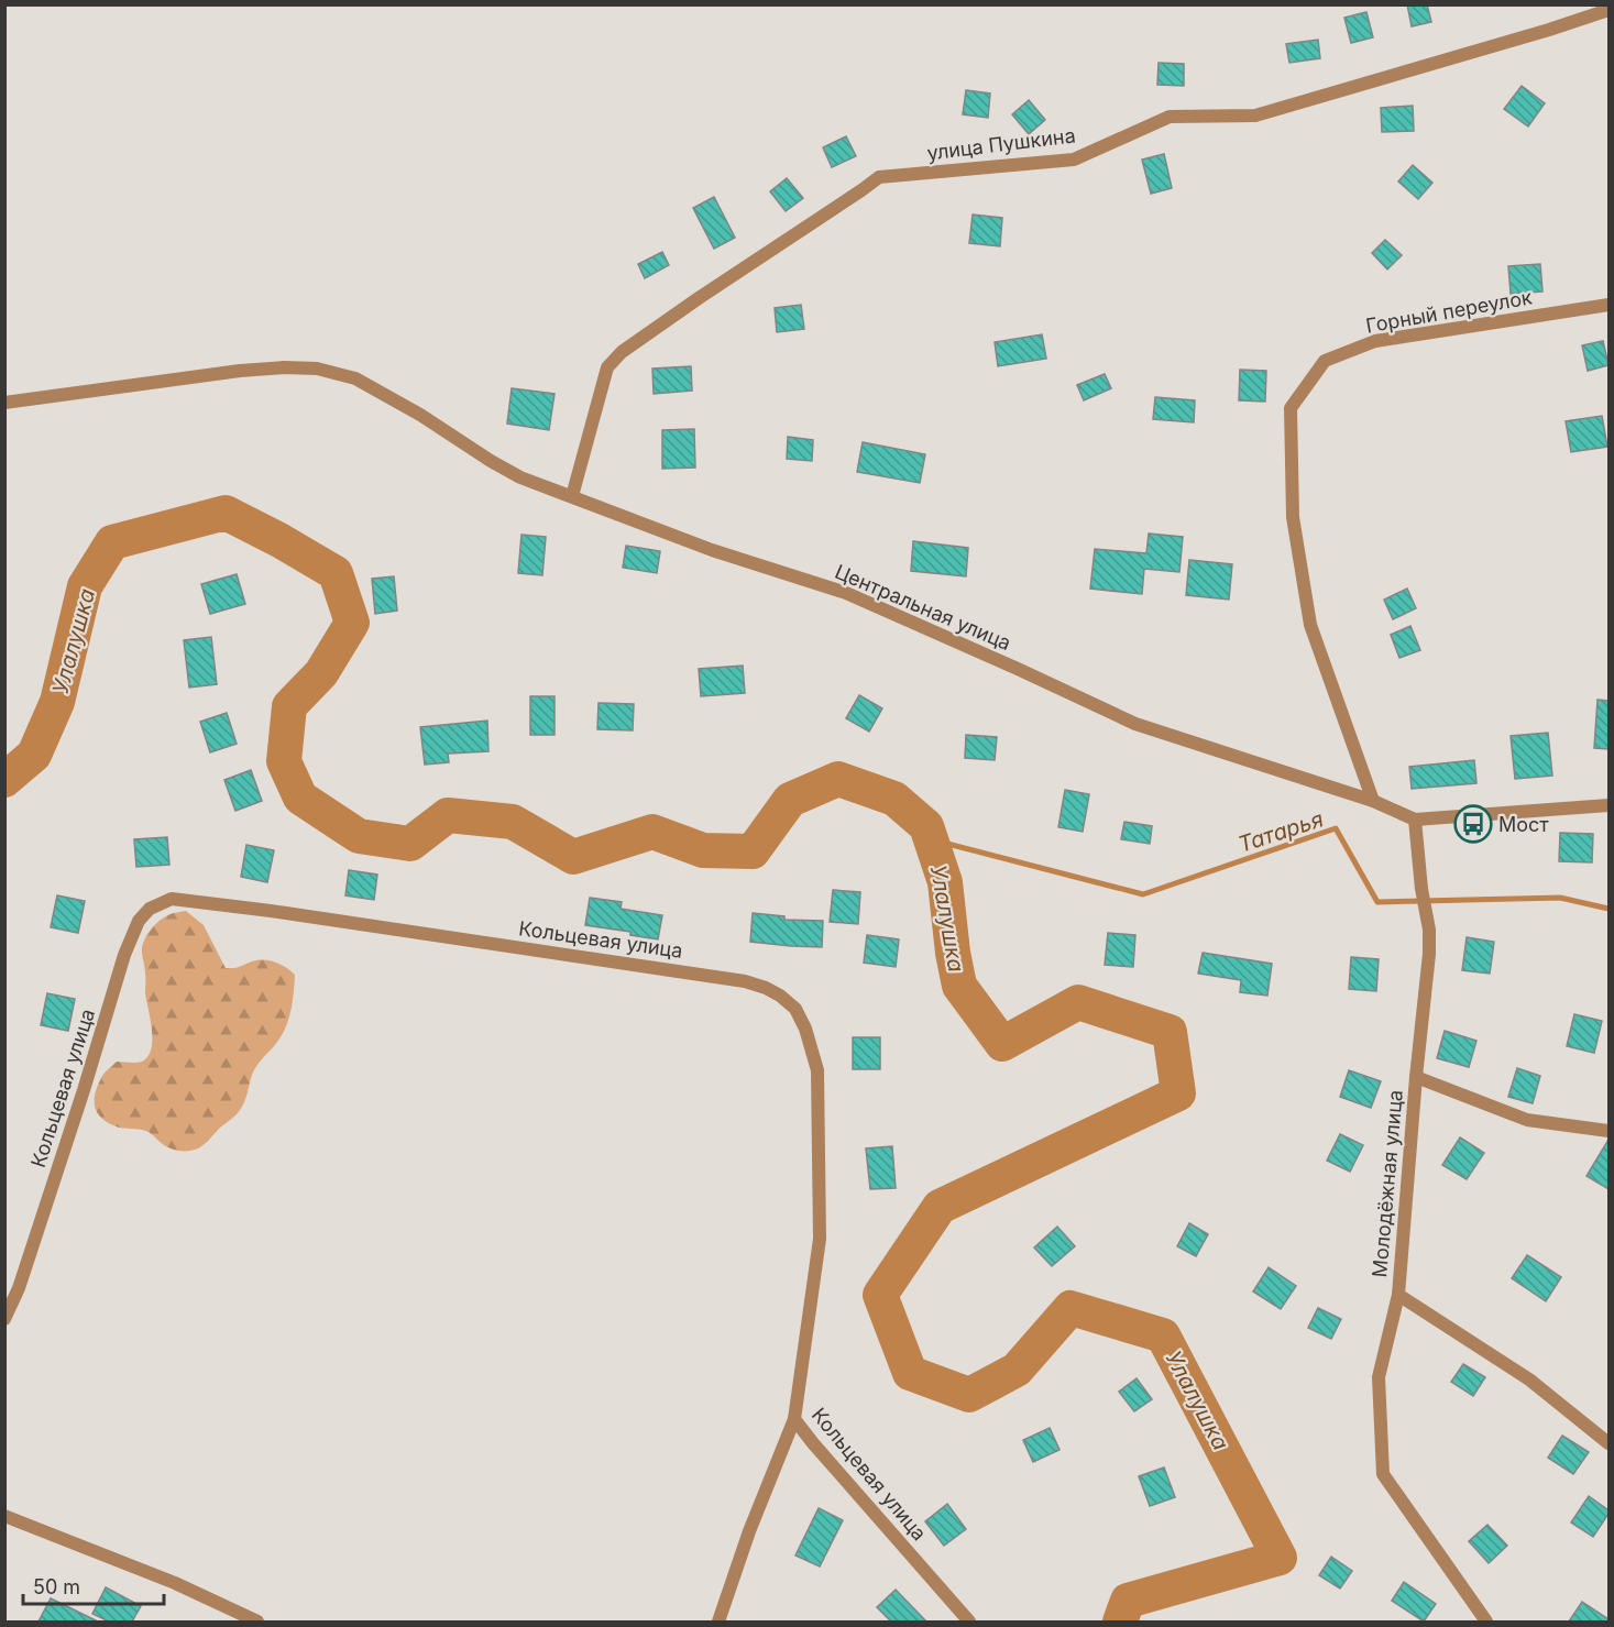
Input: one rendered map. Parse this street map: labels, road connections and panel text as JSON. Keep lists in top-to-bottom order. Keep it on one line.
{"streets":{"street":["улица Пушкина","Горный переулок","Центральная улица","Кольцевая улица","Молодёжная улица"]},"crossings":[["улица Пушкина","Центральная улица"],["Горный переулок","Центральная улица"],["Центральная улица","Молодёжная улица"]],"water":["Улалушка","Татарья"],"places":{"bus stop":["Мост"]},"scale_bar":"50 m"}
